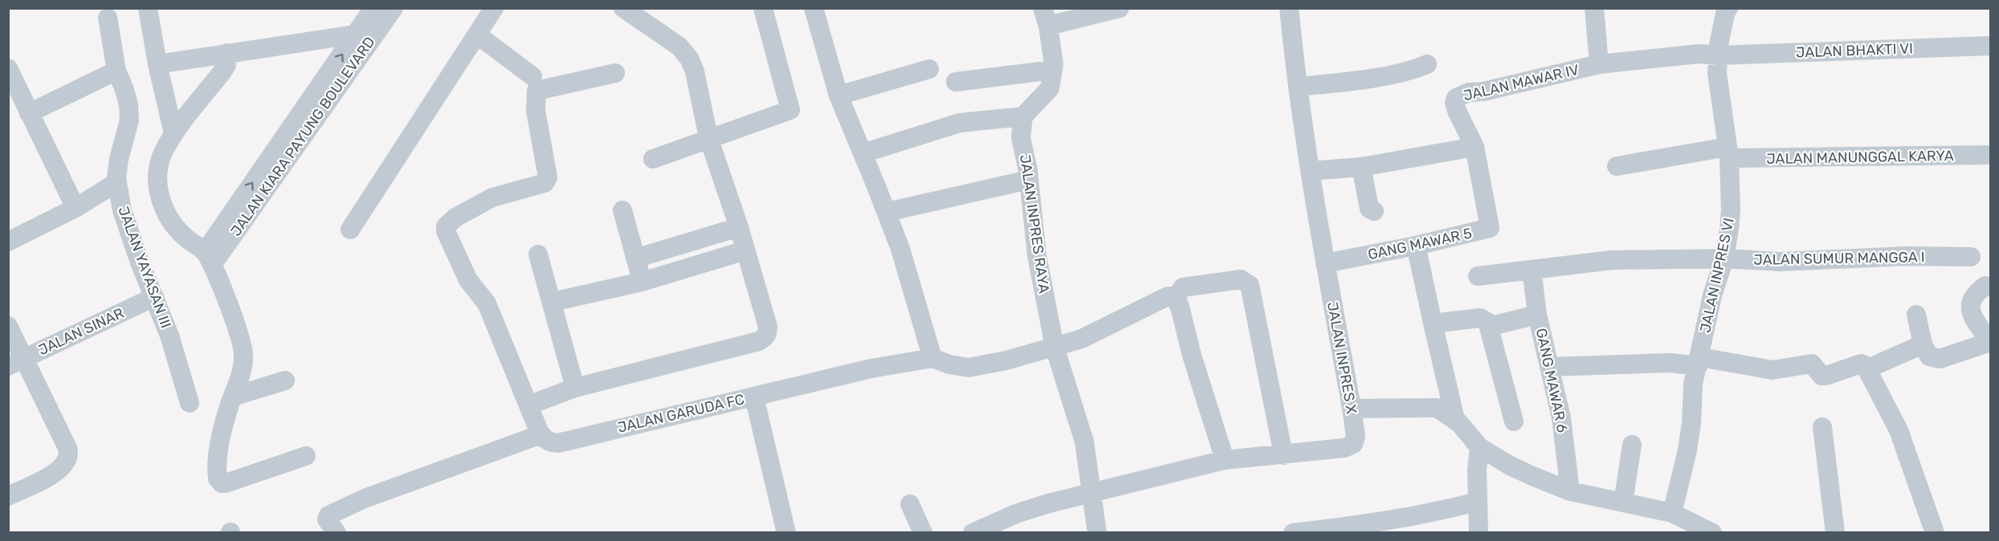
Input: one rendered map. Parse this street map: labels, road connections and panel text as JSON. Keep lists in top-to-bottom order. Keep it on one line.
{"streets":{"street":["JALAN BHAKTI VI","JALAN MAWAR IV","JALAN KIARA PAYUNG BOULEVARD","JALAN MANUNGGAL KARYA","JALAN INPRES RAYA","GANG MAWAR 5","JALAN SUMUR MANGGA I","JALAN YAYASAN III","JALAN INPRES VI","JALAN SINAR","JALAN INPRES X","GANG MAWAR 6","JALAN GARUDA FC"]},"crossings":[["JALAN BHAKTI VI","JALAN MAWAR IV"],["JALAN BHAKTI VI","JALAN INPRES VI"],["JALAN MAWAR IV","GANG MAWAR 5"],["JALAN MAWAR IV","JALAN INPRES VI"],["JALAN MANUNGGAL KARYA","JALAN INPRES VI"],["JALAN INPRES RAYA","JALAN INPRES X"],["JALAN INPRES RAYA","JALAN GARUDA FC"],["GANG MAWAR 5","JALAN INPRES X"],["JALAN SUMUR MANGGA I","JALAN INPRES VI"],["JALAN SUMUR MANGGA I","GANG MAWAR 6"],["JALAN YAYASAN III","JALAN SINAR"]]}
